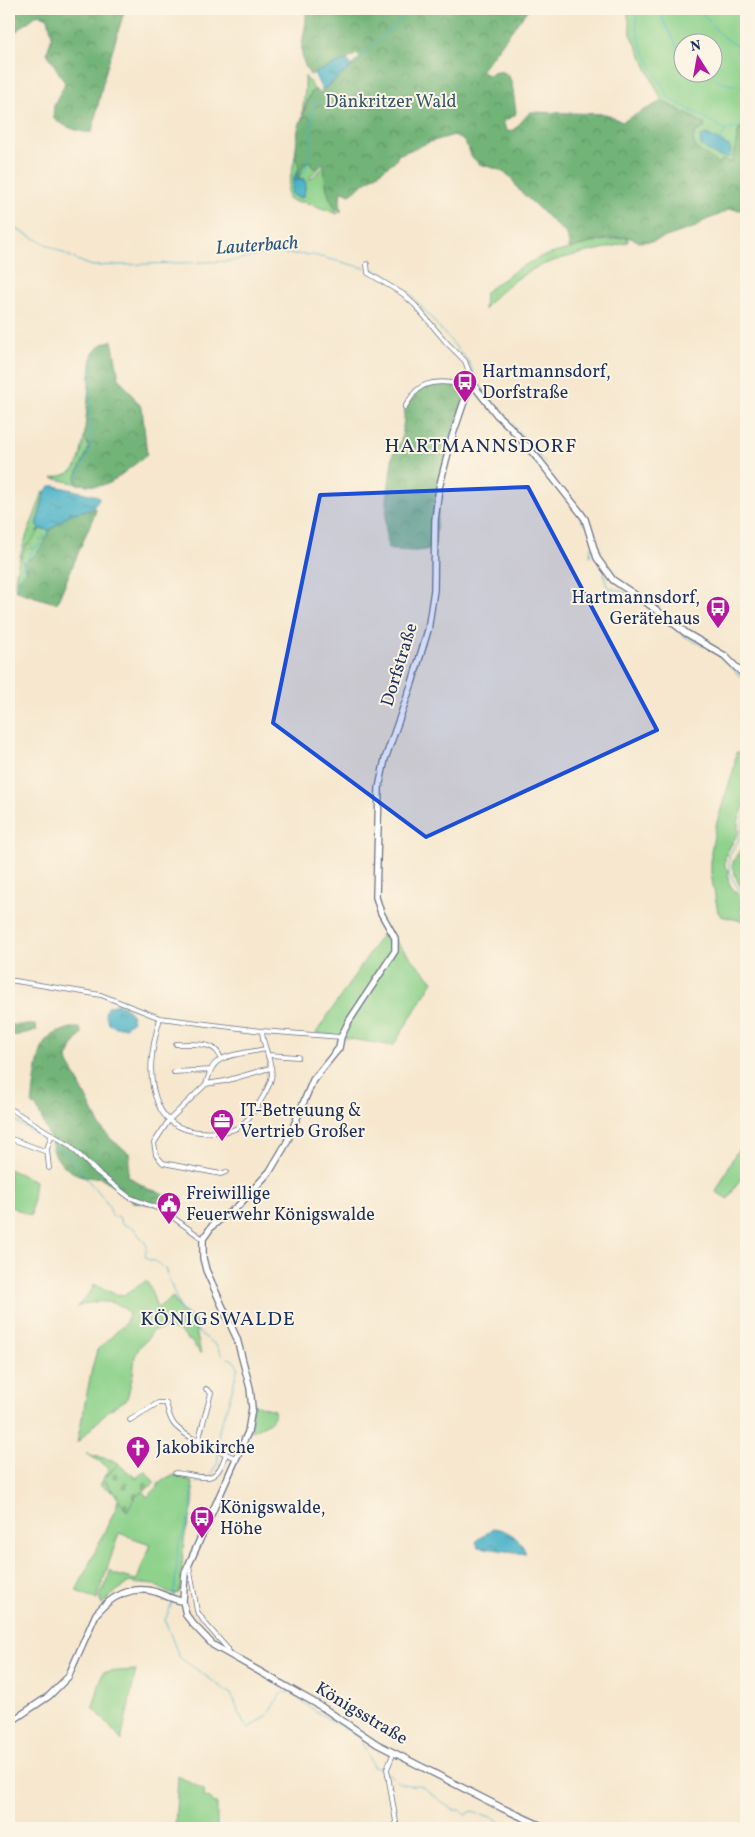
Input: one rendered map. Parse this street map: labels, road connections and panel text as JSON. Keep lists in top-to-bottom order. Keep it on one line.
{"streets":{"street":["Dorfstraße","Königsstraße"]},"districts":["HARTMANNSDORF","KÖNIGSWALDE"],"water":["Lauterbach"],"parks":["Dänkritzer Wald"],"places":{"bus stop":["Hartmannsdorf, Dorfstraße","Hartmannsdorf, Gerätehaus","Königswalde, Höhe"],"office":["IT-Betreuung & Vertrieb Großer"],"public building":["Freiwillige Feuerwehr Königswalde"],"church":["Jakobikirche"]},"north":"top"}
